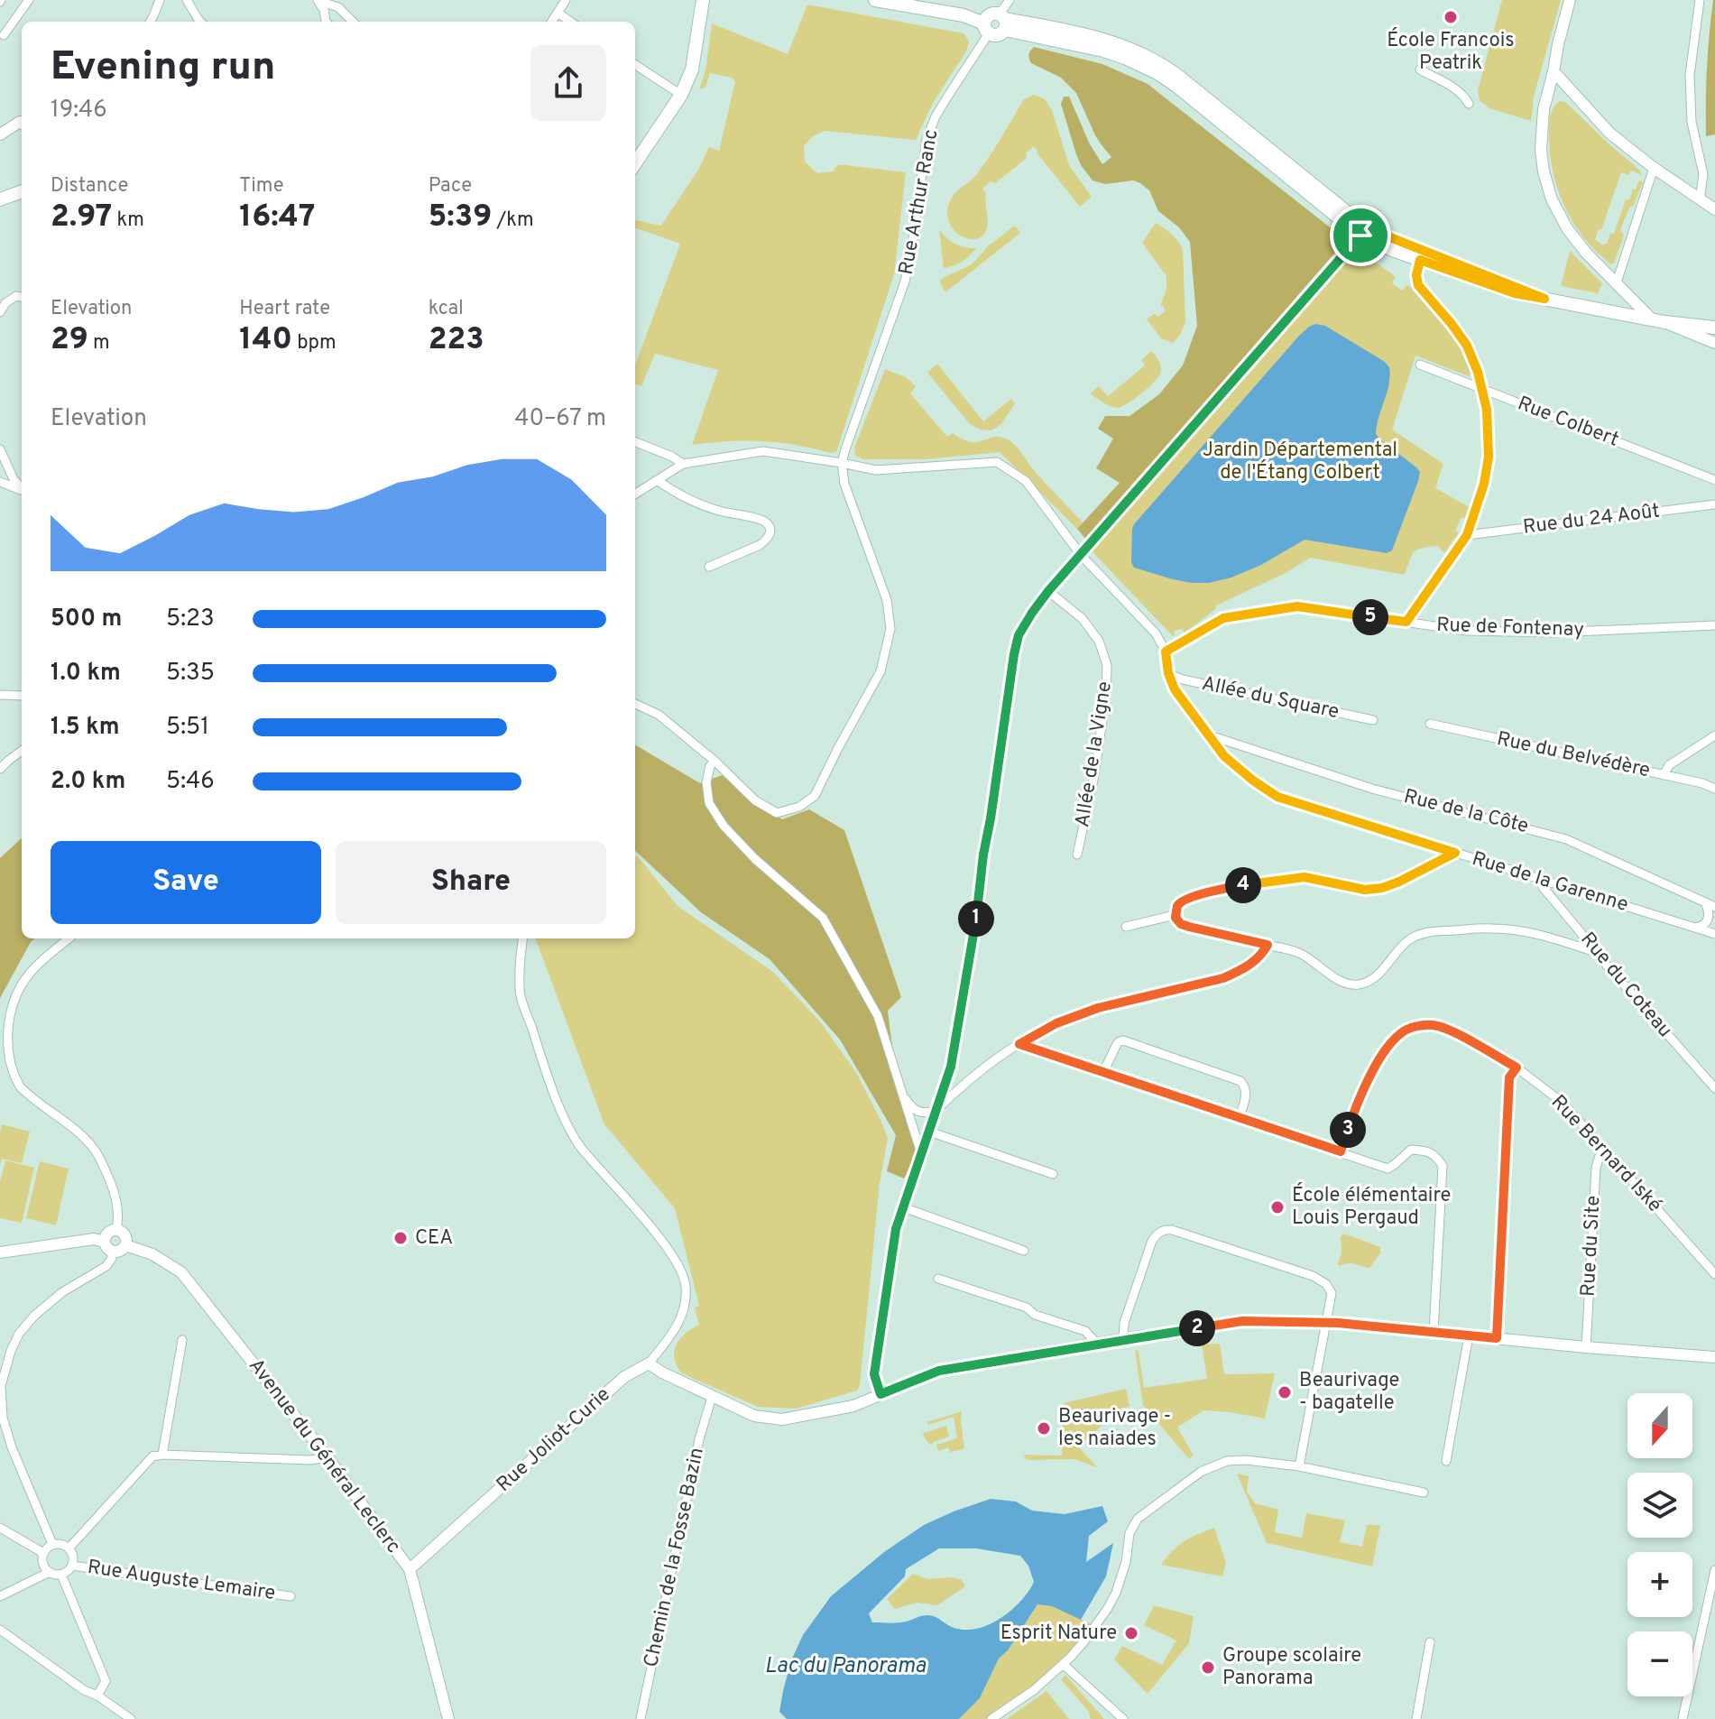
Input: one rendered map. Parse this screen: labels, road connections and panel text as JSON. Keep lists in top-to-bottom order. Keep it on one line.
{"streets":{"street":["Rue Arthur Ranc","Rue Colbert","Rue du 24 Août","Rue de Fontenay","Allée du Square","Allée de la Vigne","Rue du Belvédère","Rue de la Côte","Rue de la Garenne","Rue du Coteau","Rue Bernard Iské","Rue du Site","Rue Joliot-Curie","Avenue du Général Leclerc","Chemin de la Fosse Bazin","Rue Auguste Lemaire"]},"crossings":[["Rue de Fontenay","Rue de la Garenne"],["Allée du Square","Rue de la Garenne"],["Rue de la Côte","Rue de la Garenne"],["Rue de la Garenne","Rue du Coteau"],["Rue Bernard Iské","Rue du Site"],["Rue Joliot-Curie","Avenue du Général Leclerc"]],"water":["Lac du Panorama"],"parks":["Jardin Départemental de l'Étang Colbert"],"places":["École Francois Peatrik","École élémentaire Louis Pergaud","CEA","Beaurivage - bagatelle","Beaurivage - les naiades","Esprit Nature","Groupe scolaire Panorama"],"north":"bottom","page":{"heading":["Evening run","19:46"],"stats":[["Distance","2.97 km"],["Time","16:47"],["Pace","5:39 /km"],["Elevation","29 m"],["Heart rate","140 bpm"],["kcal","223"]],"chart":["Elevation","40–67 m"],"list":[{"name":"500 m","note":"5:23"},{"name":"1.0 km","note":"5:35"},{"name":"1.5 km","note":"5:51"},{"name":"2.0 km","note":"5:46"}],"pins":["5","4","1","3","2"],"buttons":["Save","Share"],"map_buttons":["+","−"]}}
